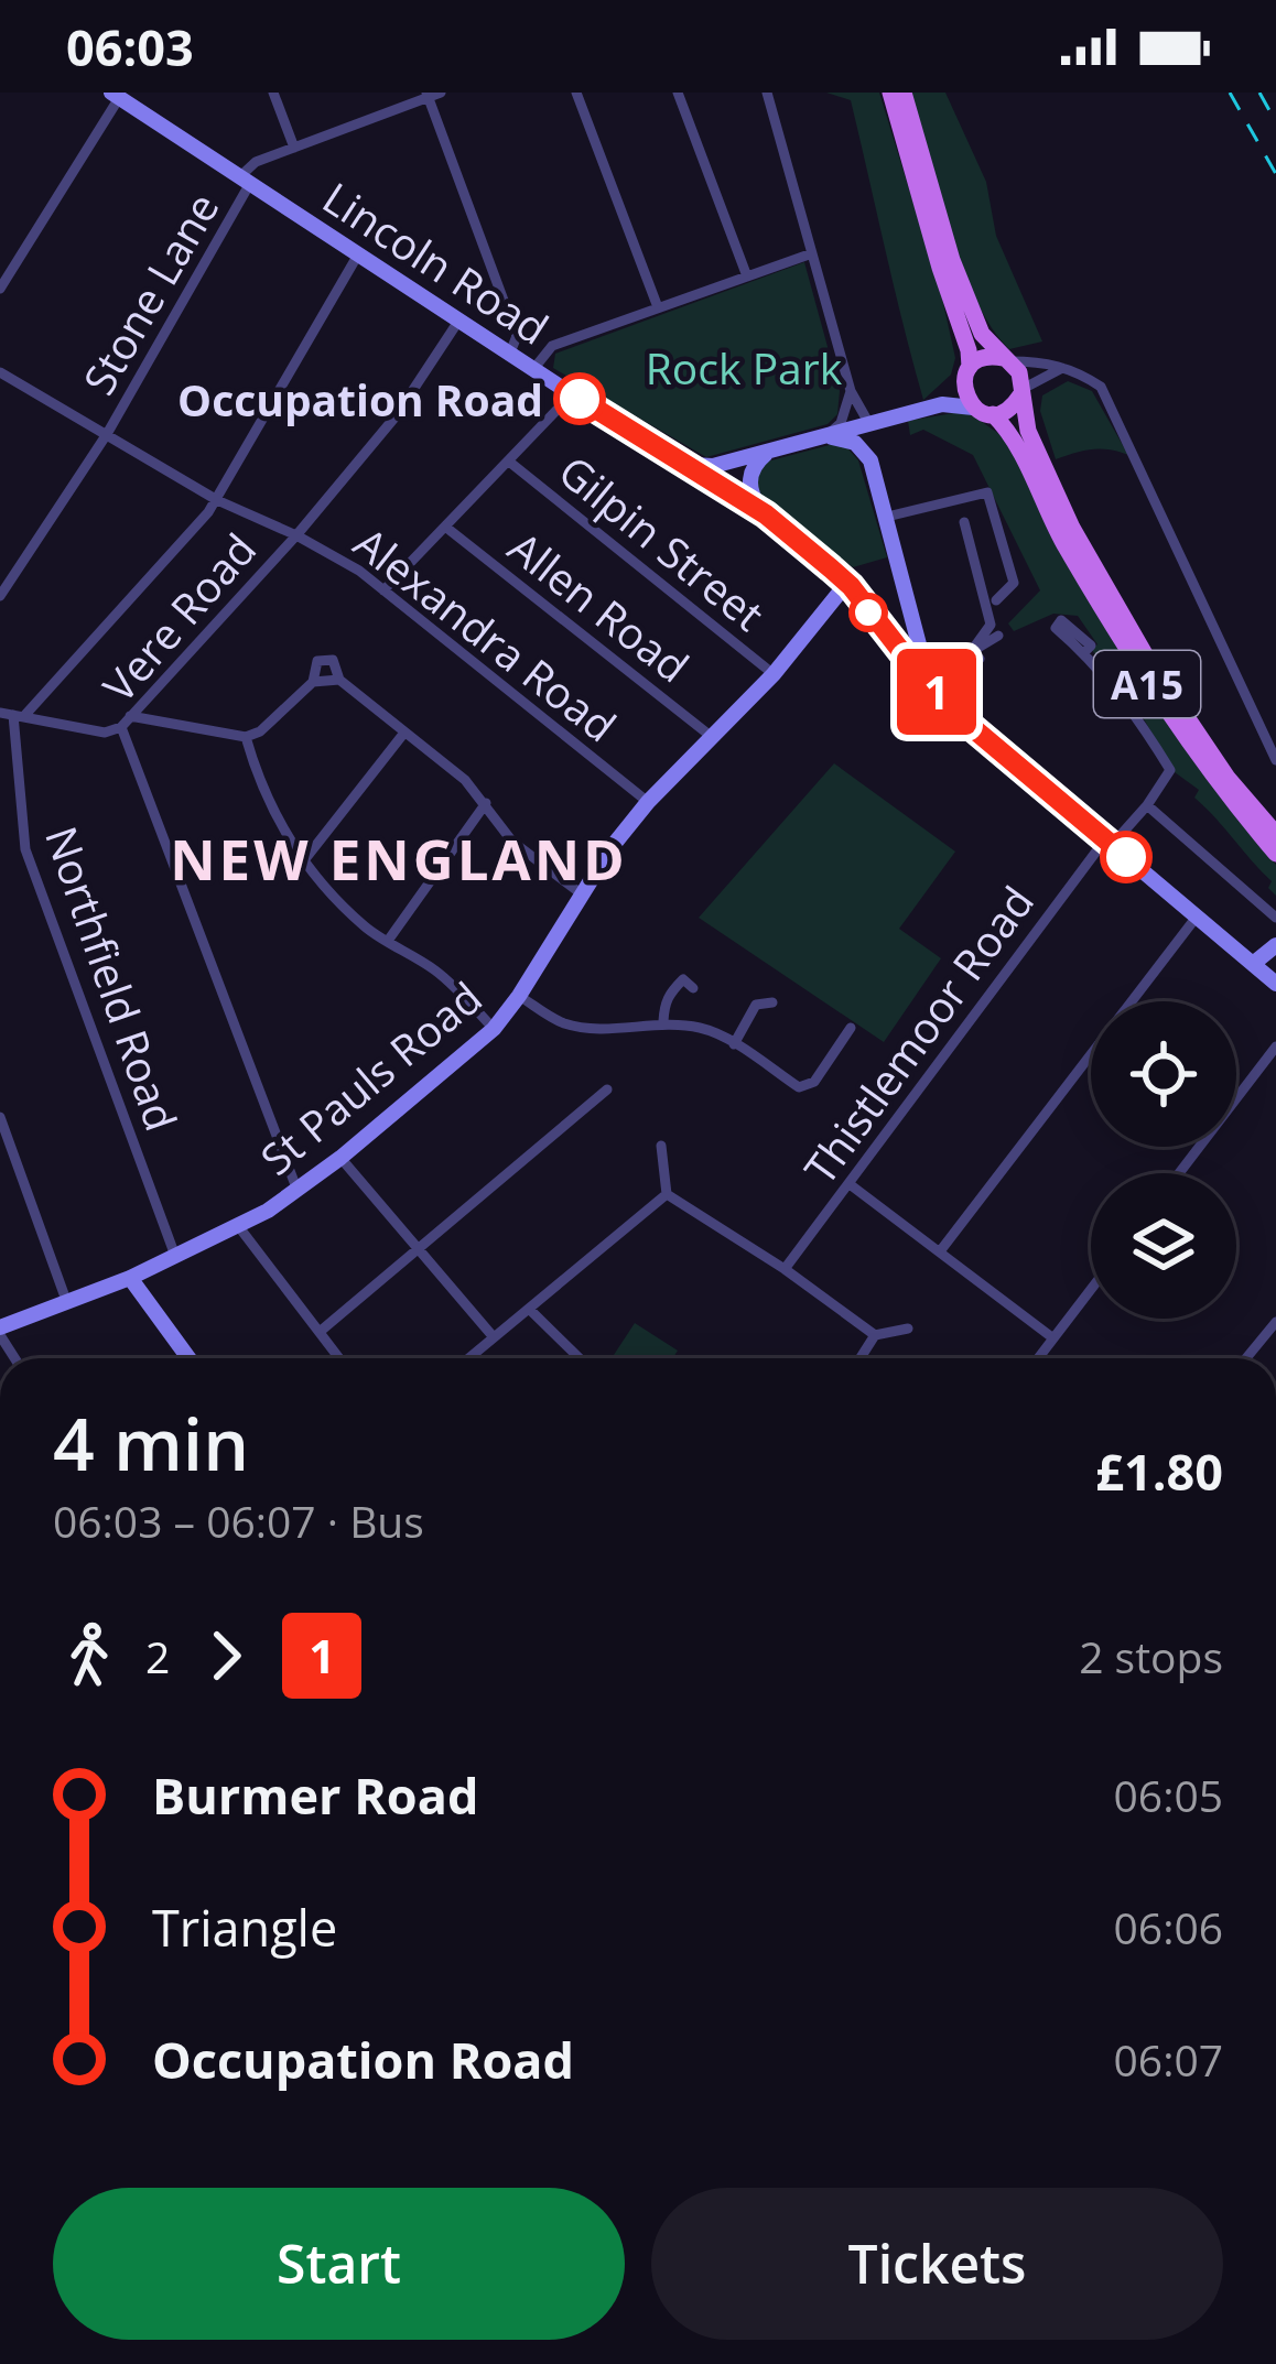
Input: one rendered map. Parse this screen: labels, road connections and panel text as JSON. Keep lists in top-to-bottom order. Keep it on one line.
{"streets":{"main road":["A15"],"street":["Lincoln Road","Stone Lane","Gilpin Street","Allen Road","Vere Road","Alexandra Road","Northfield Road","Thistlemoor Road","St Pauls Road"]},"crossings":[["Lincoln Road","Stone Lane"],["Lincoln Road","Vere Road"],["Lincoln Road","Thistlemoor Road"],["Lincoln Road","St Pauls Road"],["Stone Lane","Alexandra Road"],["Gilpin Street","St Pauls Road"],["Allen Road","St Pauls Road"],["Vere Road","Alexandra Road"],["Vere Road","St Pauls Road"],["Alexandra Road","St Pauls Road"],["Northfield Road","St Pauls Road"]],"districts":["NEW ENGLAND"],"parks":["Rock Park"],"places":["Occupation Road"],"lines":["bus line 1"],"page":{"status":"06:03","on_map":"1","heading":["4 min","06:03 – 06:07 · Bus","£1.80"],"legs":["2","1","2 stops"],"list":[{"name":"Burmer Road","value":"06:05"},{"name":"Triangle","value":"06:06"},{"name":"Occupation Road","value":"06:07"}],"buttons":["Start","Tickets"]}}
